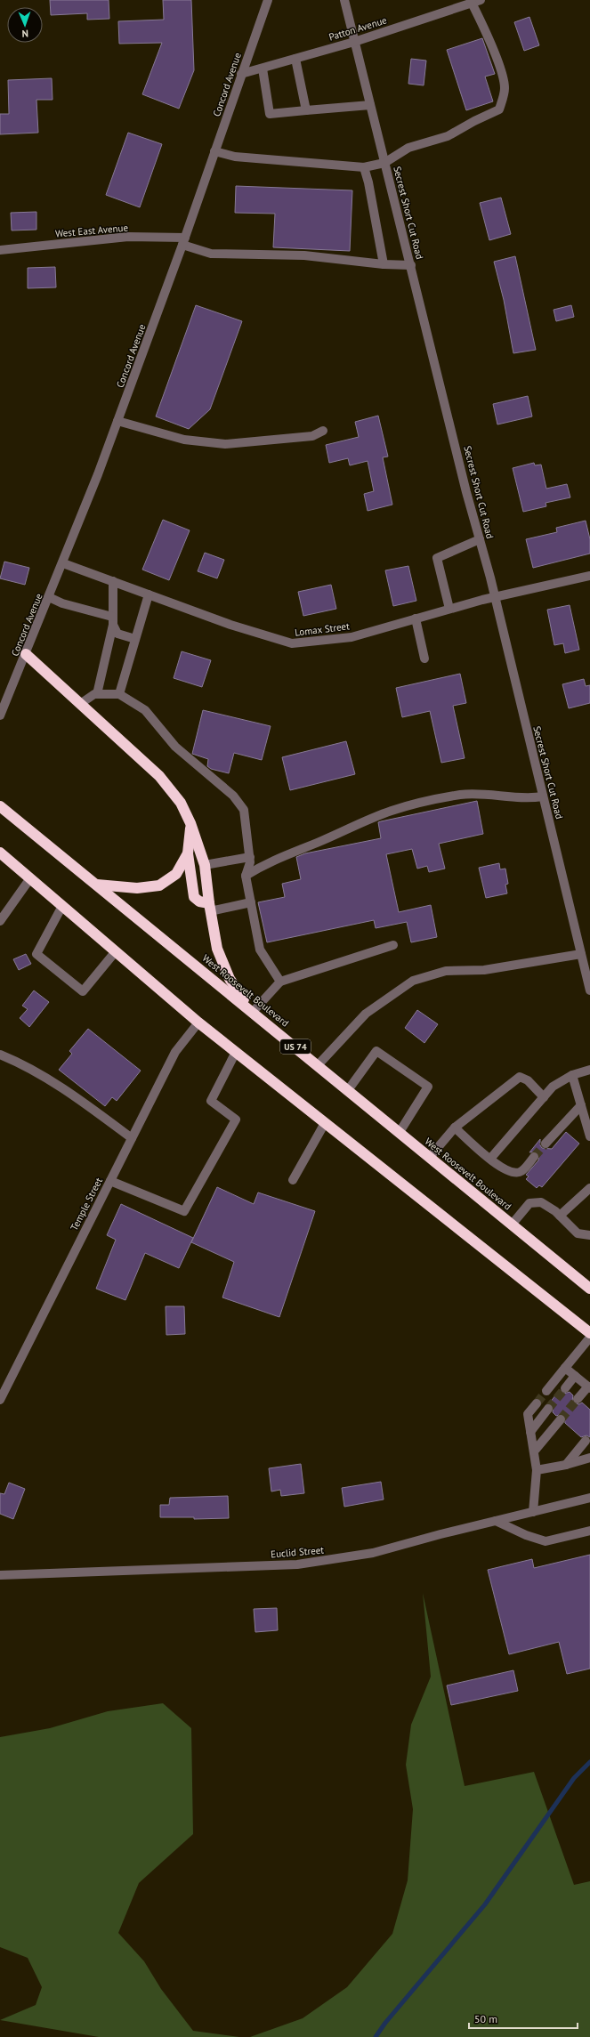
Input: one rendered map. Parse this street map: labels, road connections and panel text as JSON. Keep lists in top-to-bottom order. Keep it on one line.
{"streets":{"highway":["West Roosevelt Boulevard","US 74"],"street":["Patton Avenue","Concord Avenue","Secrest Short Cut Road","West East Avenue","Lomax Street","Temple Street","Euclid Street"]},"crossings":[["Patton Avenue","Concord Avenue"],["Patton Avenue","Secrest Short Cut Road"],["Concord Avenue","West East Avenue"],["Concord Avenue","Lomax Street"],["Secrest Short Cut Road","West East Avenue"],["Secrest Short Cut Road","Lomax Street"]],"scale_bar":"50 m","north":"bottom"}
